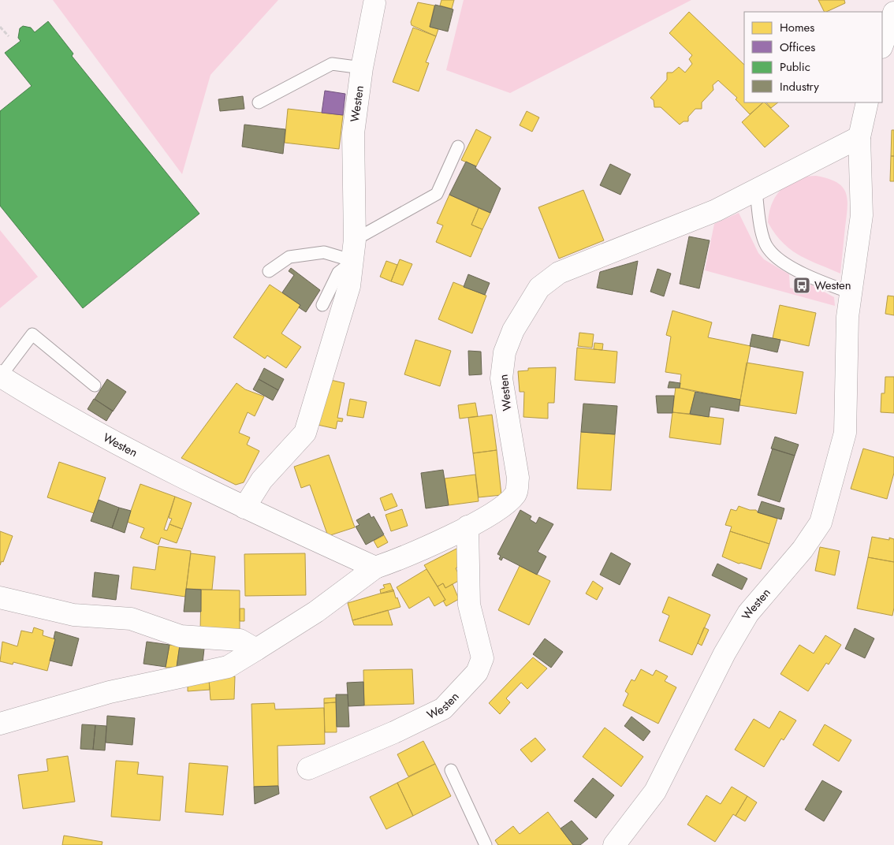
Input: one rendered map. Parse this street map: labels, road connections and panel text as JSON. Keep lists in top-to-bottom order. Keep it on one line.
{"streets":{"street":["Westen"]},"places":{"bus stop":["Westen"]},"legend":["Homes","Offices","Public","Industry"]}
